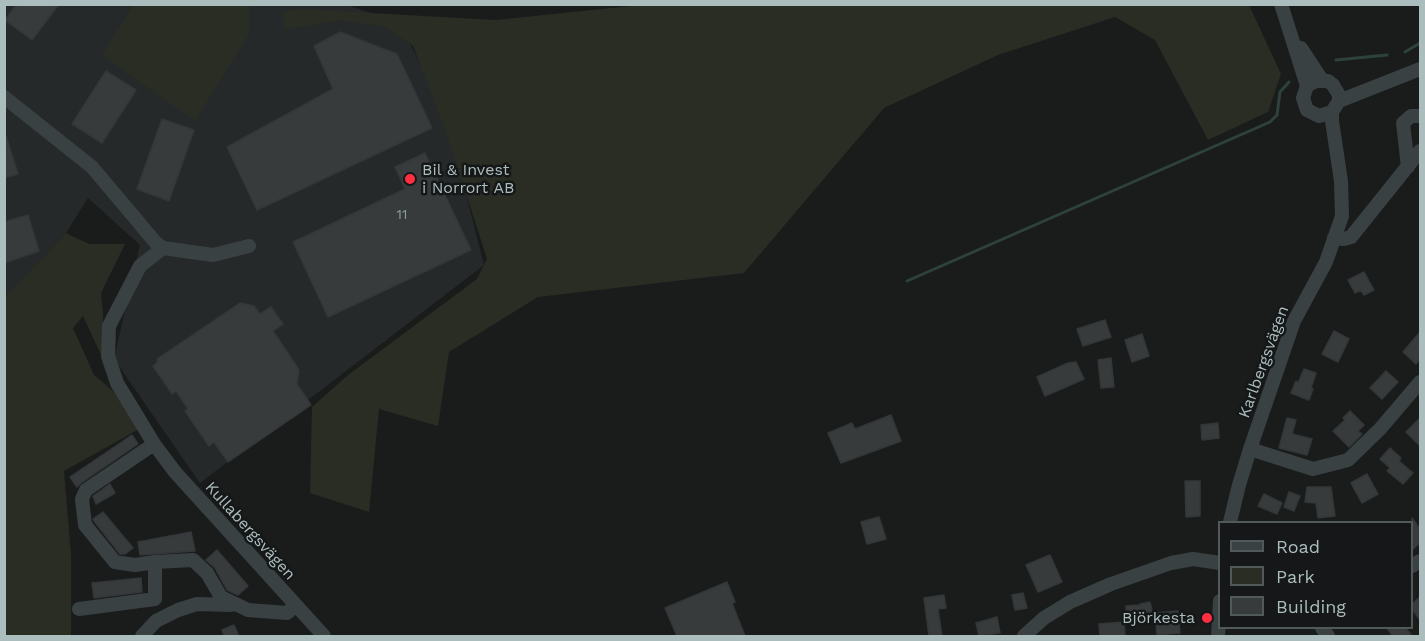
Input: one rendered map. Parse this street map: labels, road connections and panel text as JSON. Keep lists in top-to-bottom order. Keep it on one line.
{"streets":{"street":["Karlbergsvägen","Kullabergsvägen"]},"places":["Bil & Invest i Norrort AB","Björkesta"],"house_numbers":["11"],"legend":["Road","Park","Building"]}
